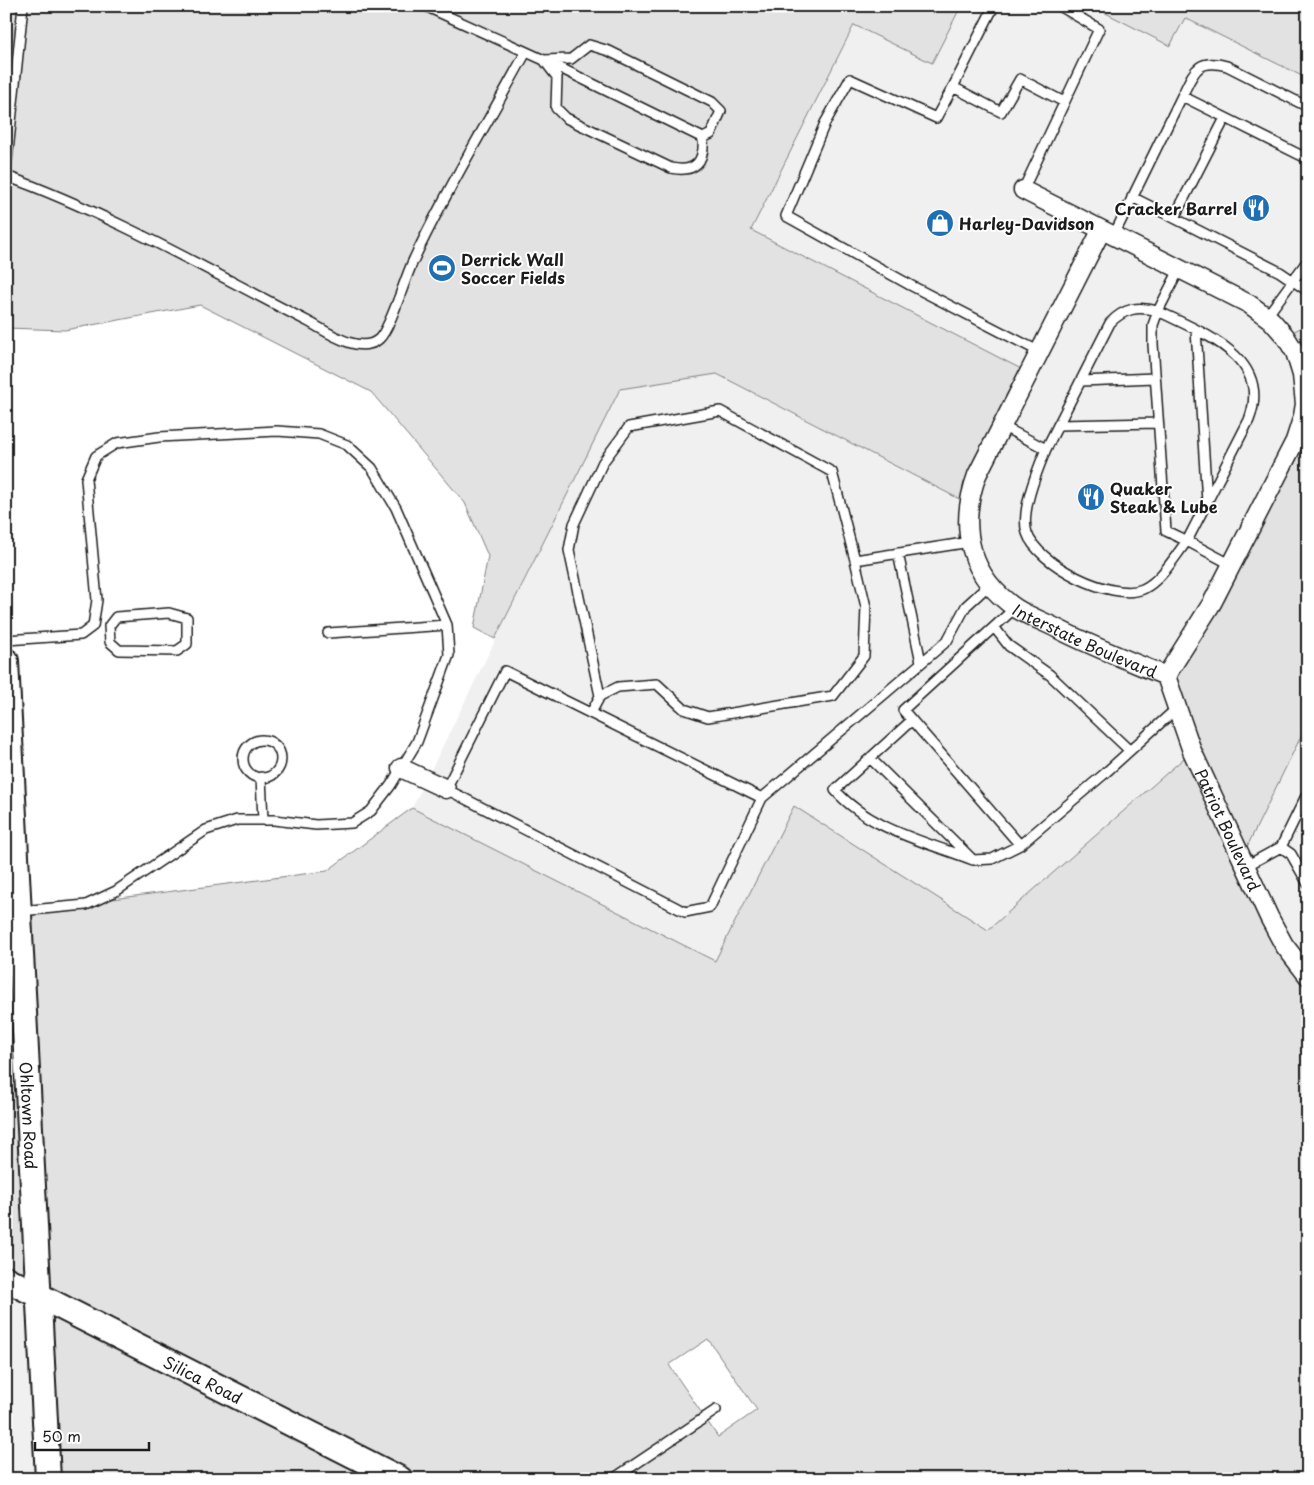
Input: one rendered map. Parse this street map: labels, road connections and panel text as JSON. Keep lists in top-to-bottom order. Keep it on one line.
{"streets":{"street":["Interstate Boulevard","Patriot Boulevard","Ohltown Road","Silica Road"]},"crossings":[["Interstate Boulevard","Patriot Boulevard"],["Ohltown Road","Silica Road"]],"places":{"restaurant":["Cracker Barrel","Quaker Steak & Lube"],"shop":["Harley-Davidson"],"sports":["Derrick Wall Soccer Fields"]},"scale_bar":"50 m"}
